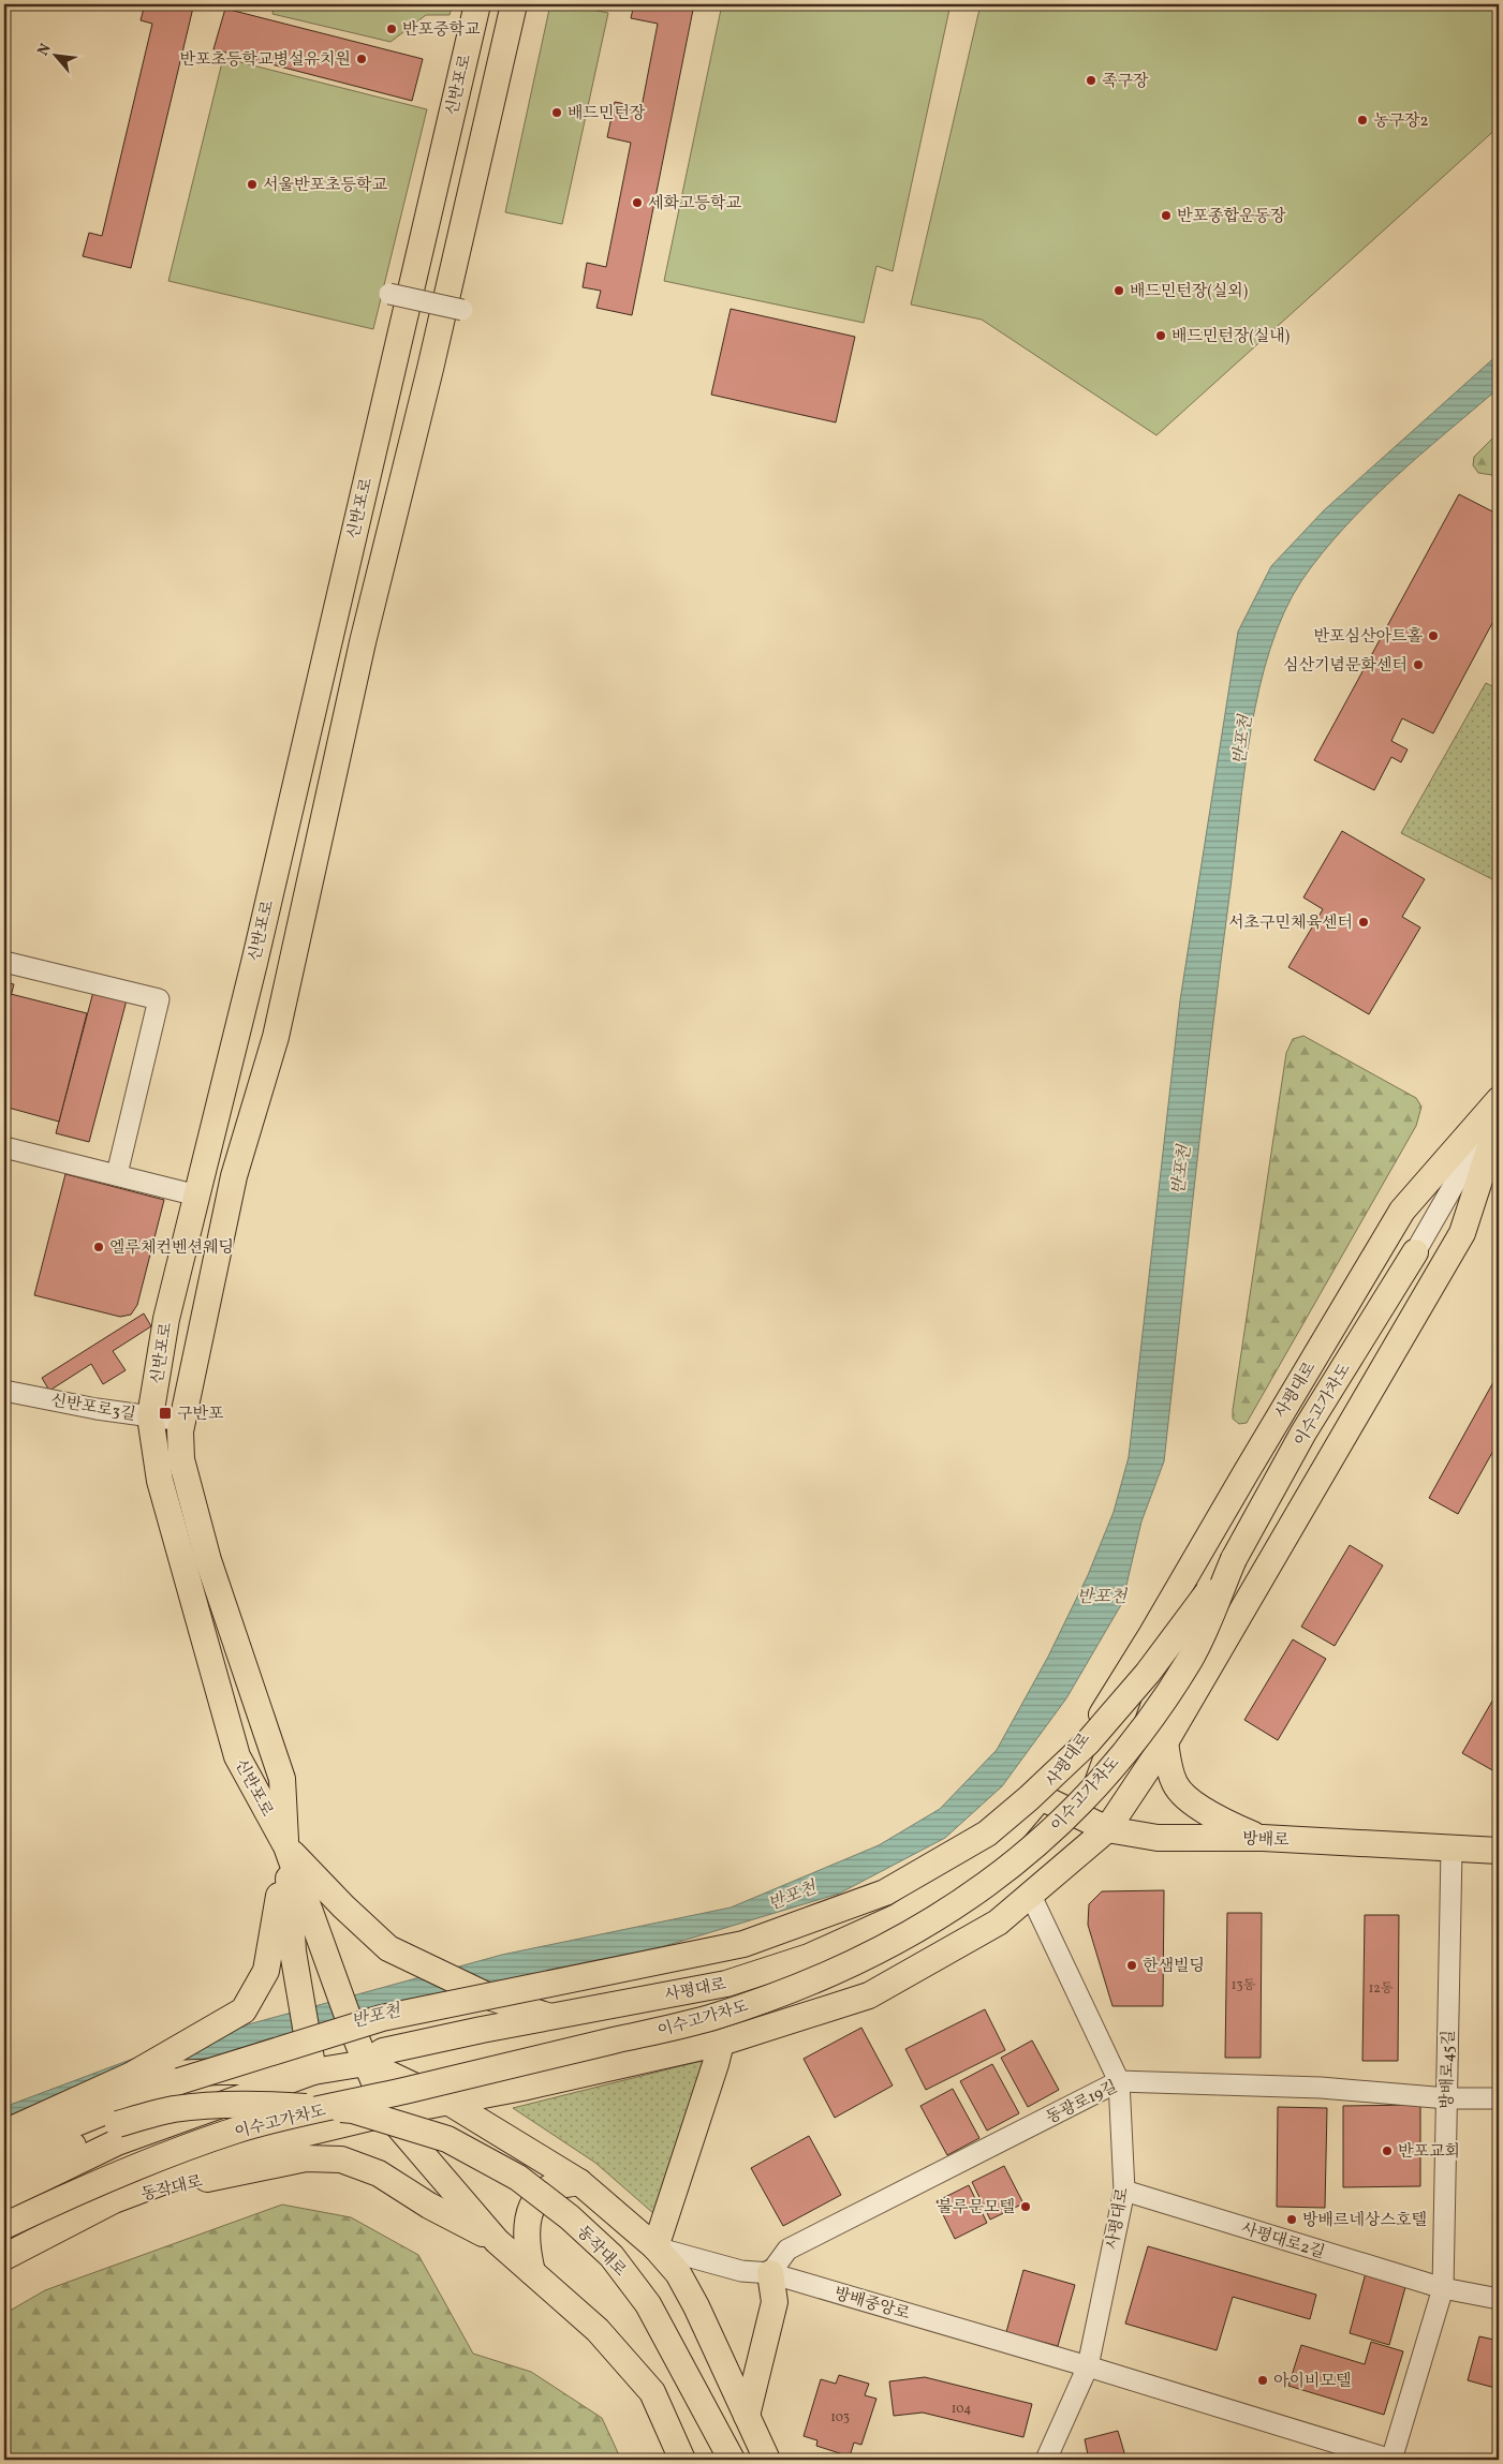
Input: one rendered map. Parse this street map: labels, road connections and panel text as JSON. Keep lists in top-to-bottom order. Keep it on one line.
{"streets":{"main road":["신반포로","사평대로","이수고가차도","방배로","동작대로"],"street":["신반포로3길","방배로45길","동광로19길","사평대로2길","방배중앙로"]},"crossings":[["신반포로","사평대로"],["신반포로","신반포로3길"],["신반포로","동작대로"],["사평대로","방배로"],["사평대로","동광로19길"],["사평대로","동작대로"],["사평대로","사평대로2길"],["사평대로","방배중앙로"],["방배로","방배로45길"],["방배로45길","동광로19길"],["방배로45길","사평대로2길"],["방배로45길","방배중앙로"],["동광로19길","방배중앙로"]],"water":["반포천"],"places":{"other":["반포중학교","반포초등학교병설유치원","족구장","배드민턴장","농구장2","서울반포초등학교","세화고등학교","반포종합운동장","배드민턴장(실외)","배드민턴장(실내)","반포심산아트홀","심산기념문화센터","서초구민체육센터","엘루체컨벤션웨딩","한샘빌딩","반포교회","불루문모텔","방배르네상스호텔","아이비모텔"],"transit":["구반포"]},"house_numbers":["13동","12동","104","103"],"north":"top left"}
